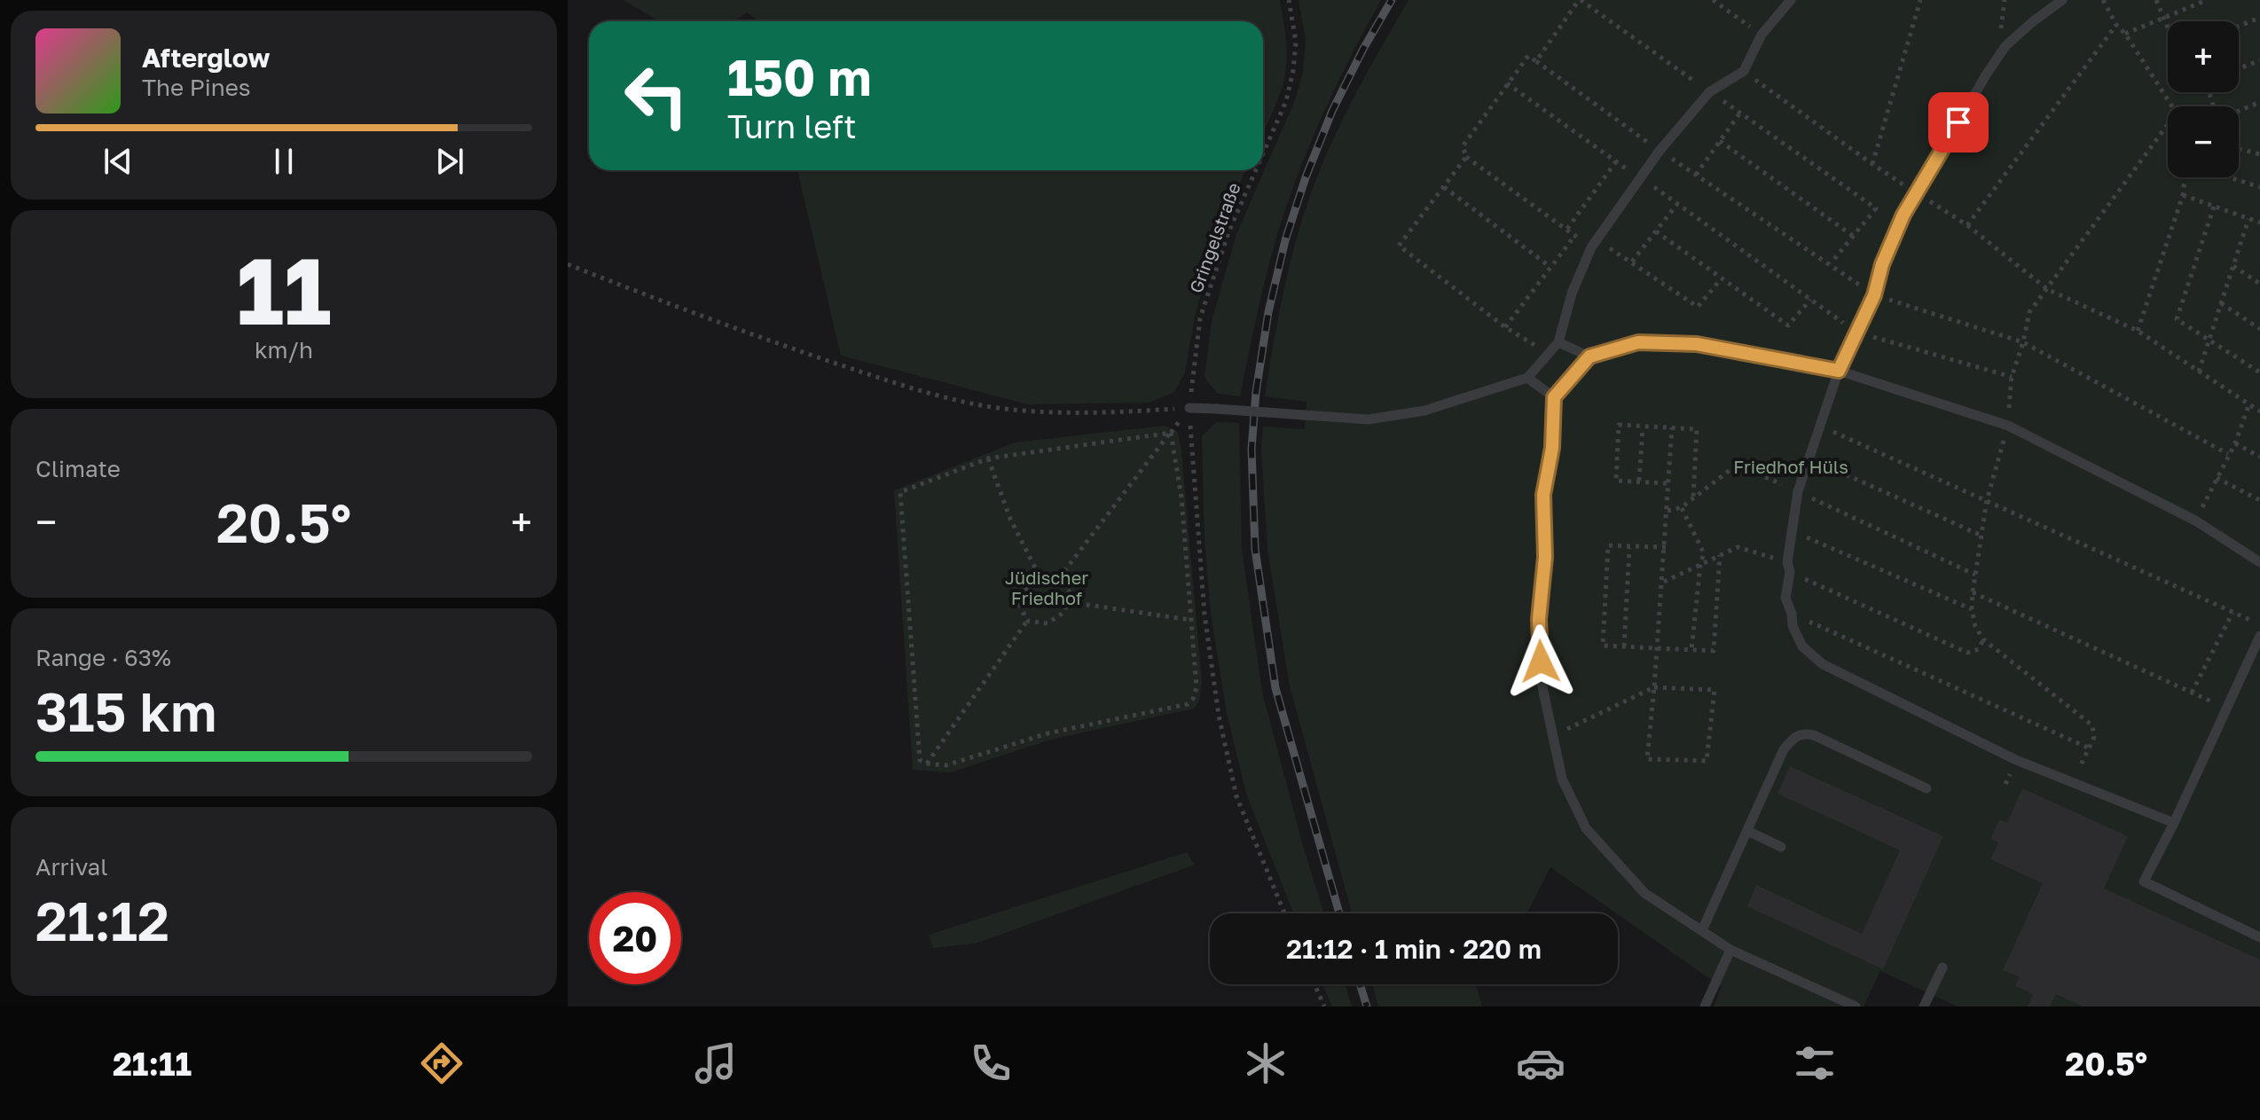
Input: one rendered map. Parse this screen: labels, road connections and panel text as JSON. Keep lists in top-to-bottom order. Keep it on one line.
{"streets":{"path":["Gringelstraße"]},"parks":["Friedhof Hüls","Jüdischer Friedhof"],"page":{"map_buttons":["+","−"],"turn":["150 m","Turn left"],"song":["Afterglow","The Pines"],"tile":[["11","km/h"],"Climate",["Range · 63%","315 km"],["Arrival","21:12"]],"heat":["−","20.5°","+"],"limit":"20","trip":"21:12 · 1 min · 220 m","tabs":["21:11","20.5°"]}}
